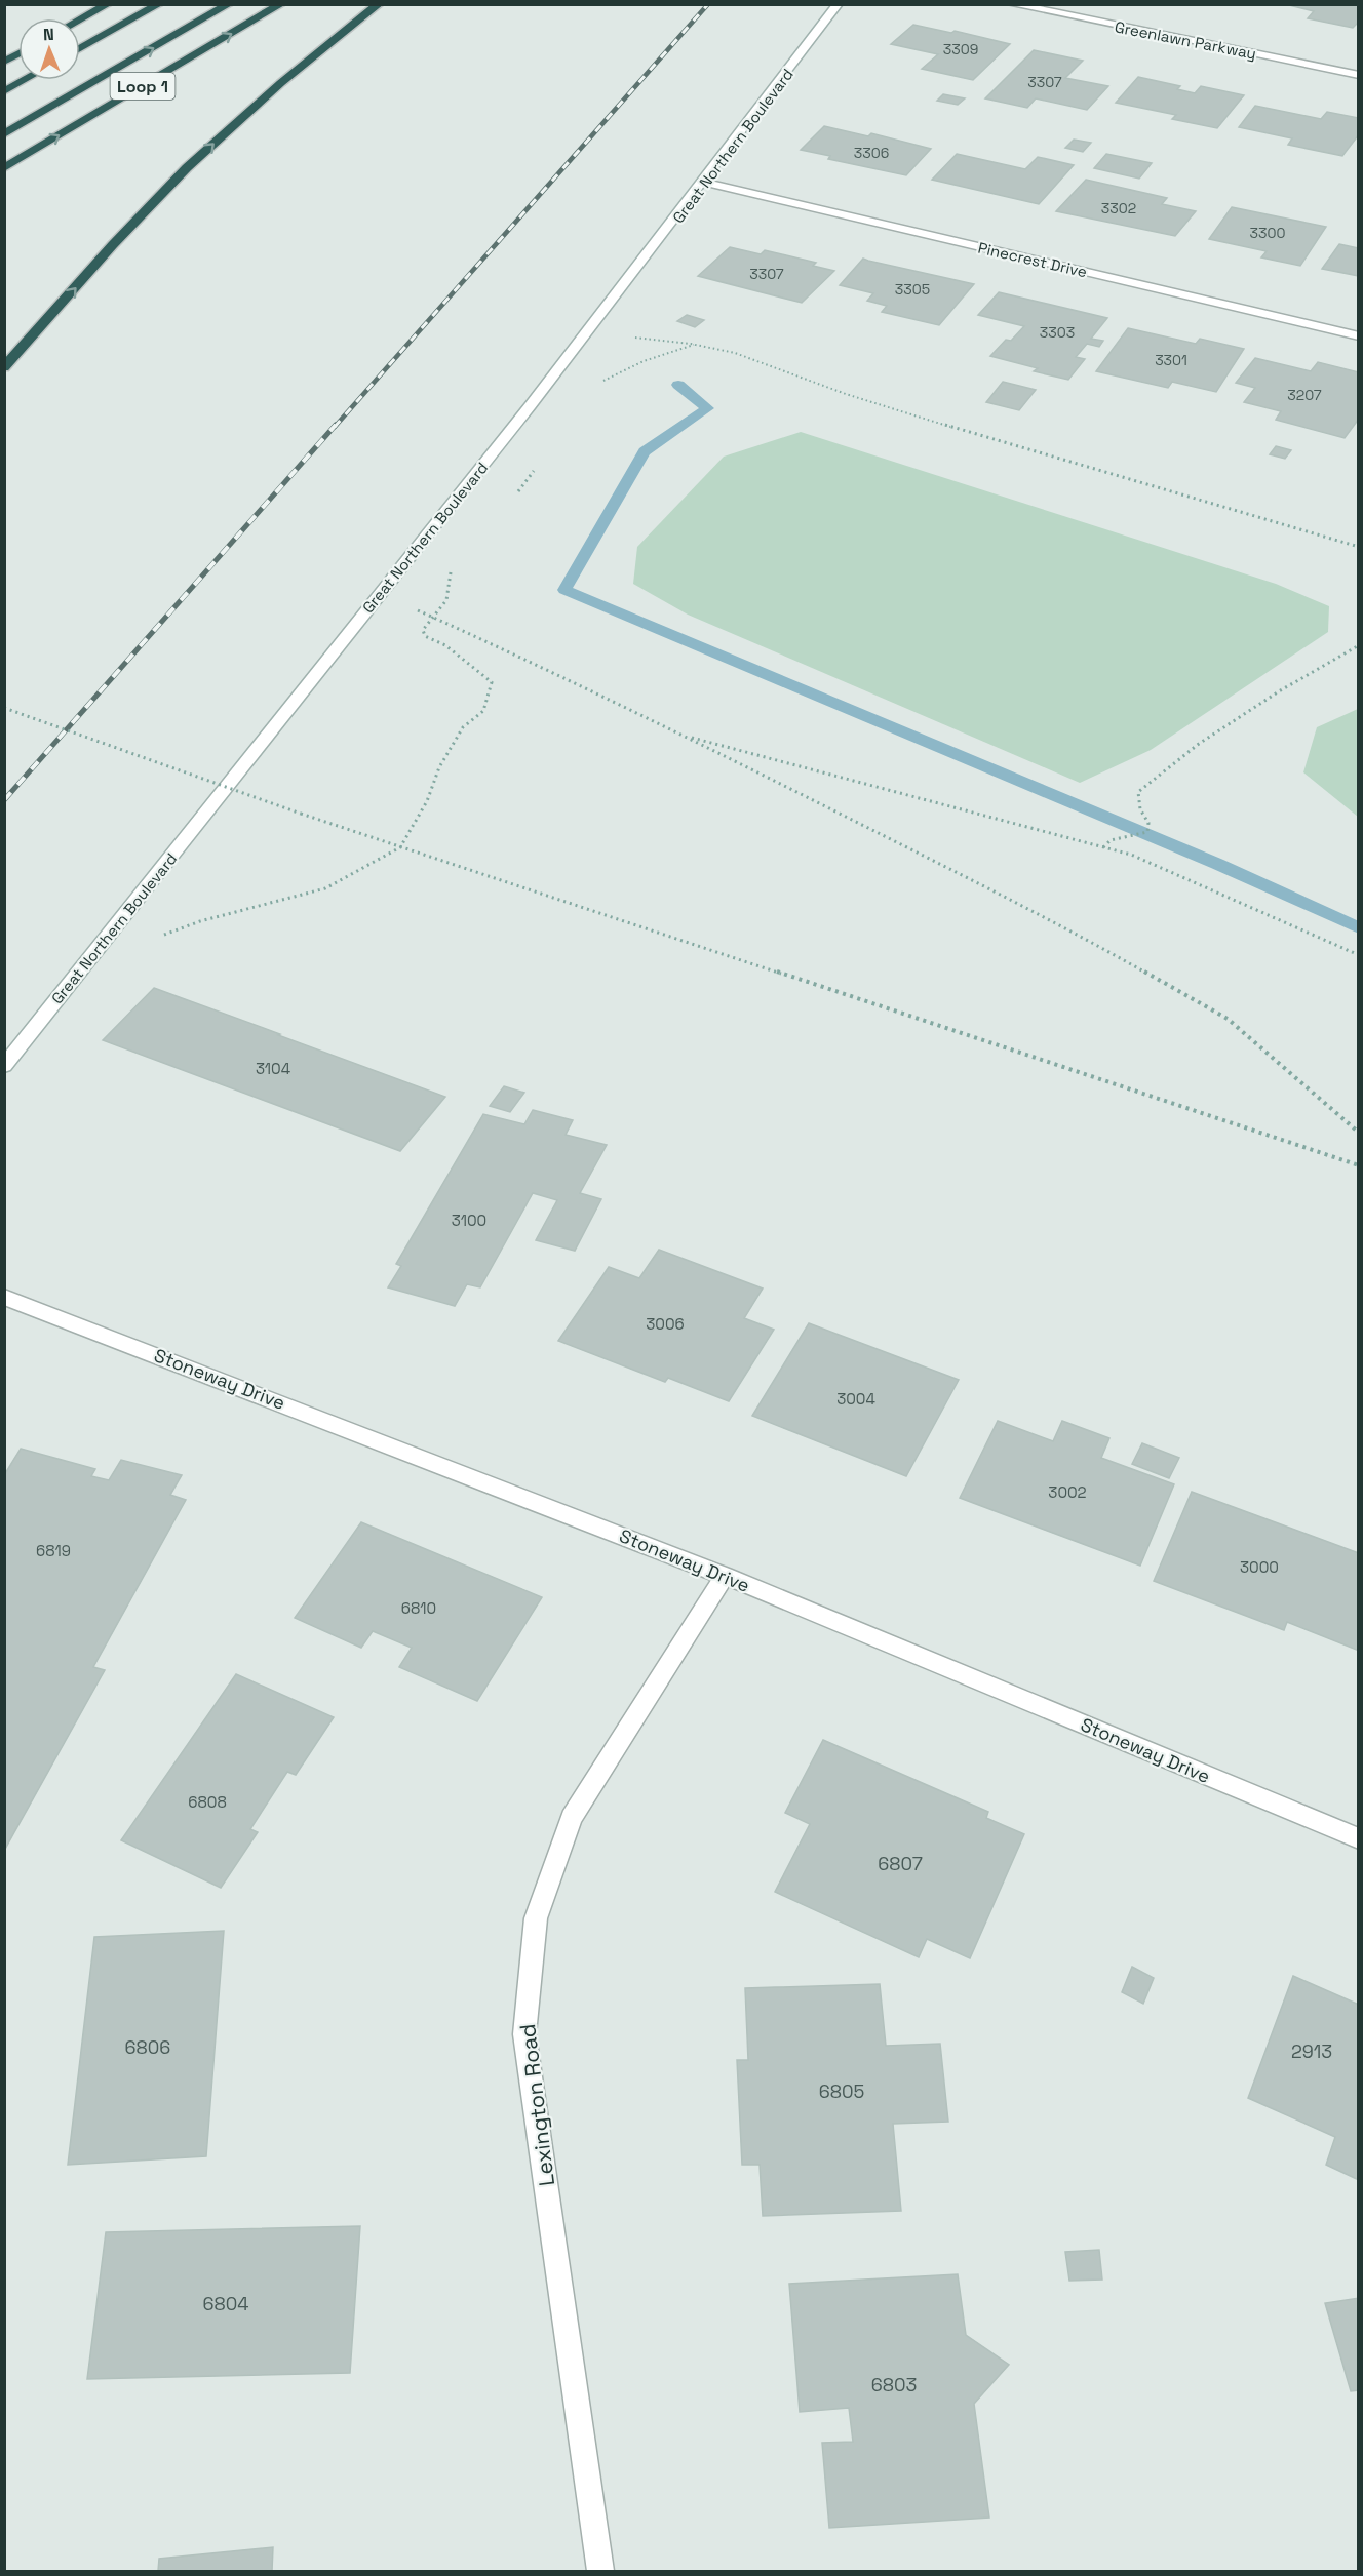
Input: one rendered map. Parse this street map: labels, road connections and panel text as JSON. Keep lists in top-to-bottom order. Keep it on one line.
{"streets":{"highway":["Loop 1"],"street":["Greenlawn Parkway","Great Northern Boulevard","Pinecrest Drive","Stoneway Drive","Lexington Road"]},"crossings":[["Great Northern Boulevard","Pinecrest Drive"],["Stoneway Drive","Lexington Road"]],"house_numbers":["3309","3307","3306","3302","3300","3307","3305","3303","3301","3207","3104","3100","3006","3004","3002","6819","3000","6810","6808","6807","6806","2913","6805","6804","6803"],"north":"top"}
